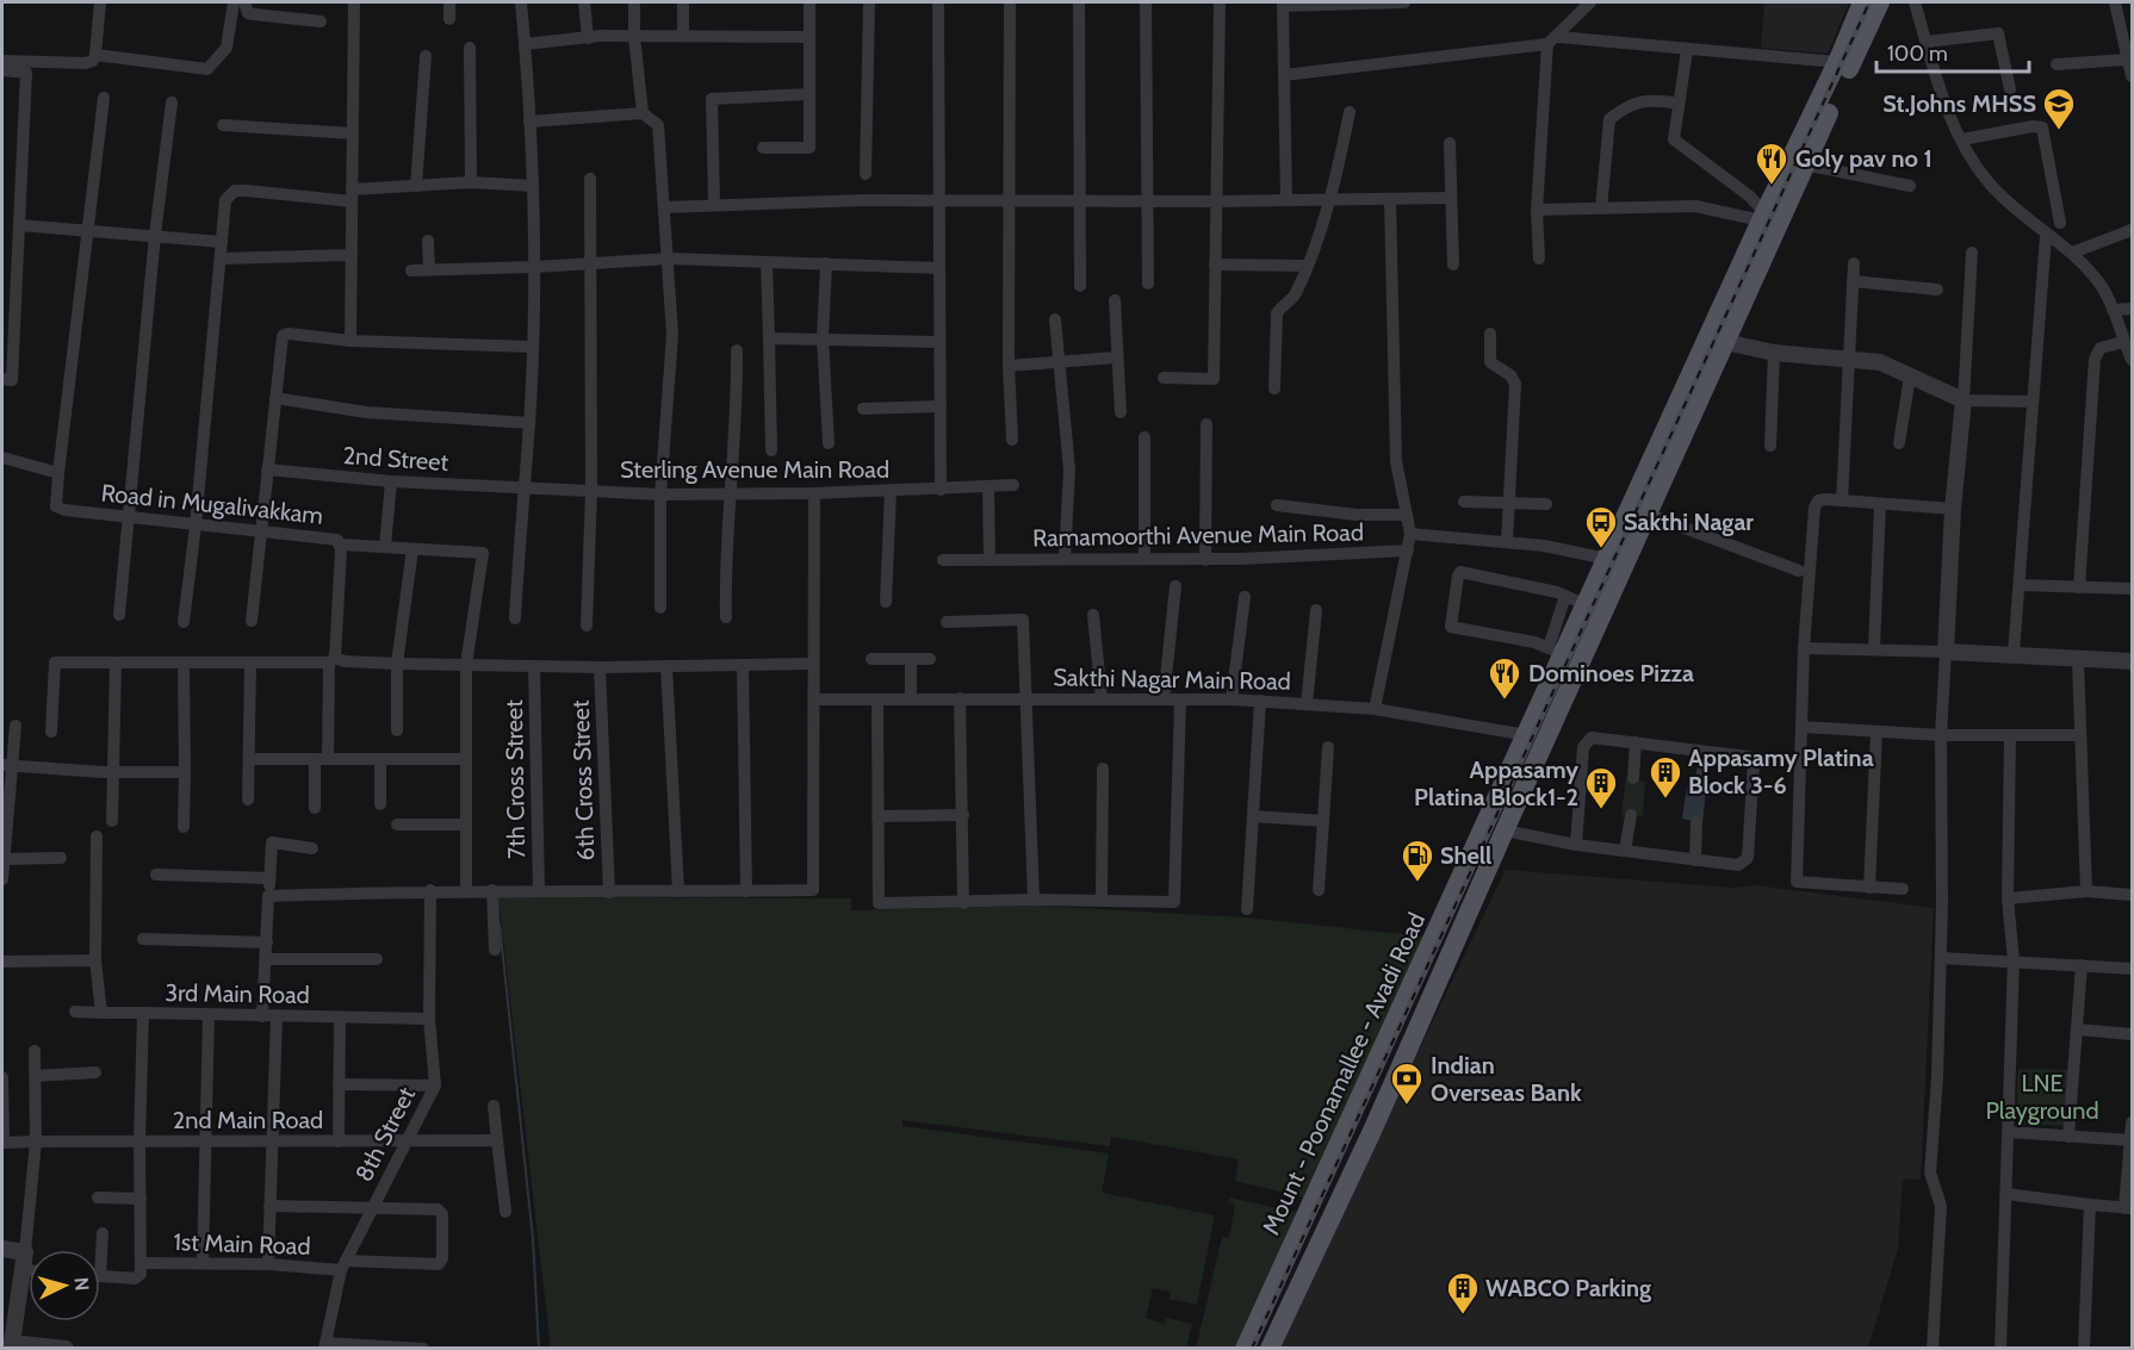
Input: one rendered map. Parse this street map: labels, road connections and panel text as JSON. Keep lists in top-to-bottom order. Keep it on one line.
{"streets":{"main road":["Mount - Poonamallee - Avadi Road"],"street":["2nd Street","Sterling Avenue Main Road","Road in Mugalivakkam","Ramamoorthi Avenue Main Road","Sakthi Nagar Main Road","7th Cross Street","6th Cross Street","3rd Main Road","2nd Main Road","8th Street","1st Main Road"]},"crossings":[["2nd Street","Sterling Avenue Main Road"],["Sakthi Nagar Main Road","Mount - Poonamallee - Avadi Road"],["3rd Main Road","2nd Main Road"],["3rd Main Road","8th Street"],["3rd Main Road","1st Main Road"],["2nd Main Road","8th Street"],["8th Street","1st Main Road"]],"parks":["LNE Playground"],"places":{"school or university":["St.Johns MHSS"],"restaurant":["Goly pav no 1","Dominoes Pizza"],"bus stop":["Sakthi Nagar"],"building":["Appasamy Platina Block 3-6","Appasamy Platina Block1-2","WABCO Parking"],"fuel station":["Shell"],"bank":["Indian Overseas Bank"]},"scale_bar":"100 m","north":"right"}
